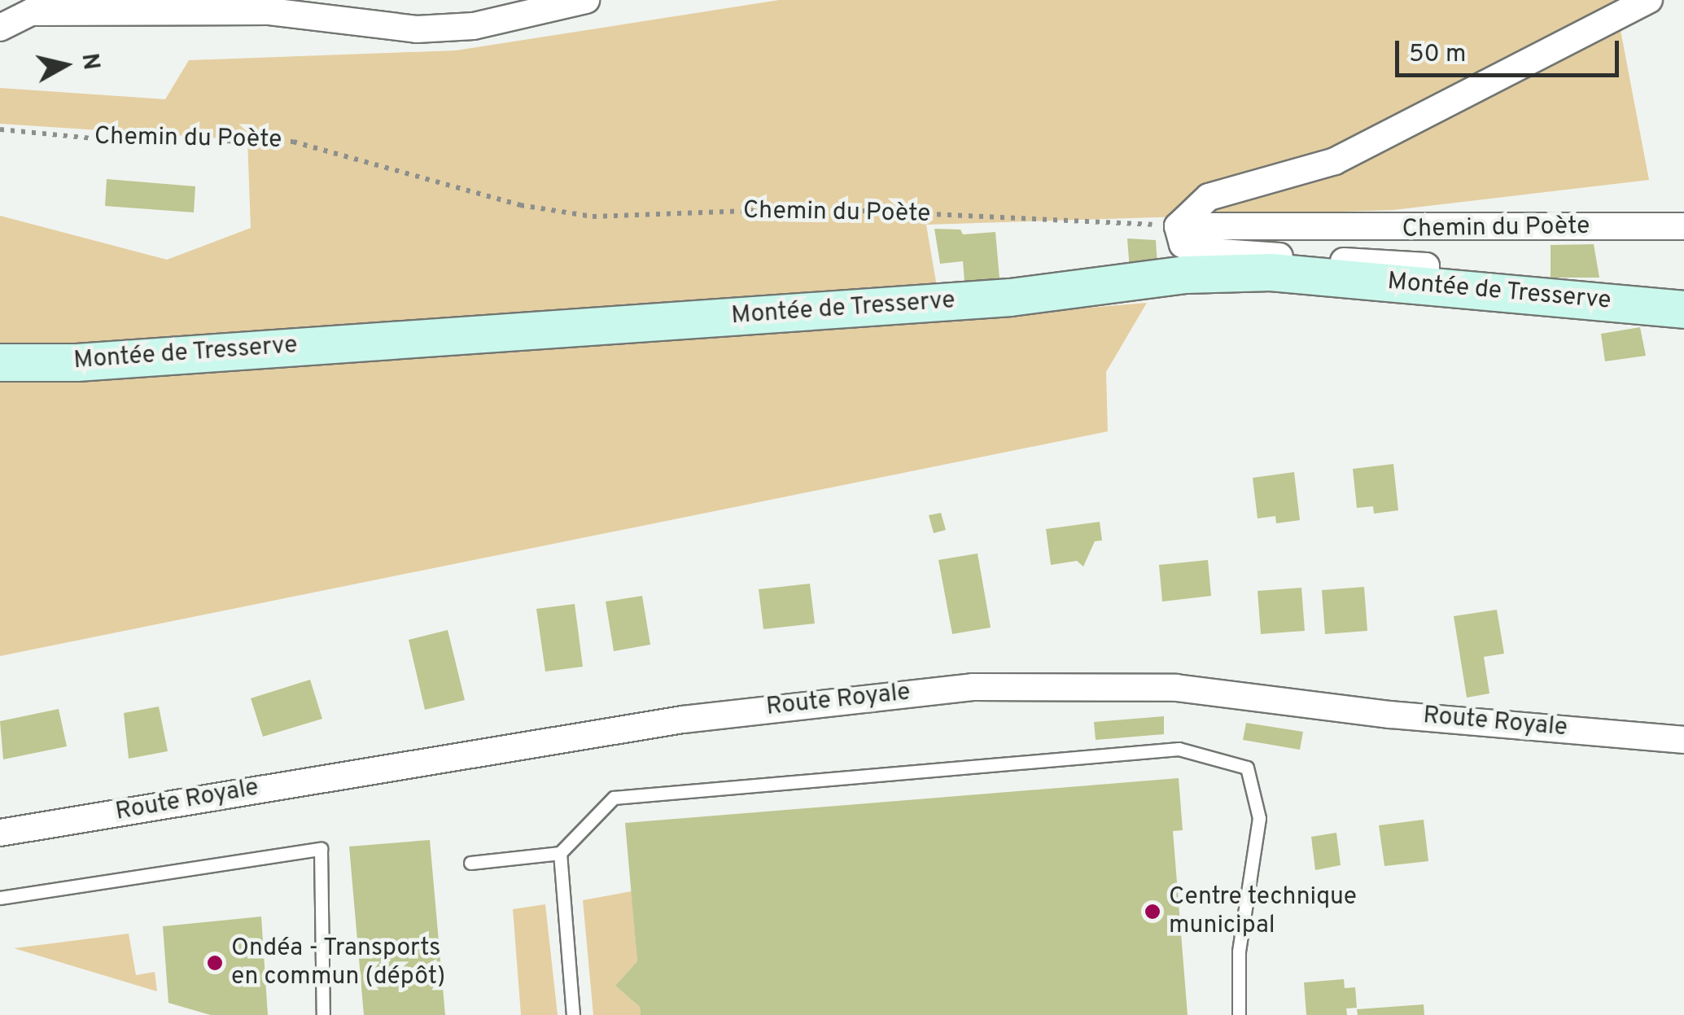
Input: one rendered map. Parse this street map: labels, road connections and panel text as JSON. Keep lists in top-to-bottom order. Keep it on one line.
{"streets":{"street":["Chemin du Poète","Montée de Tresserve","Route Royale"]},"places":["Centre technique municipal","Ondéa - Transports en commun (dépôt)"],"scale_bar":"50 m","north":"right"}
